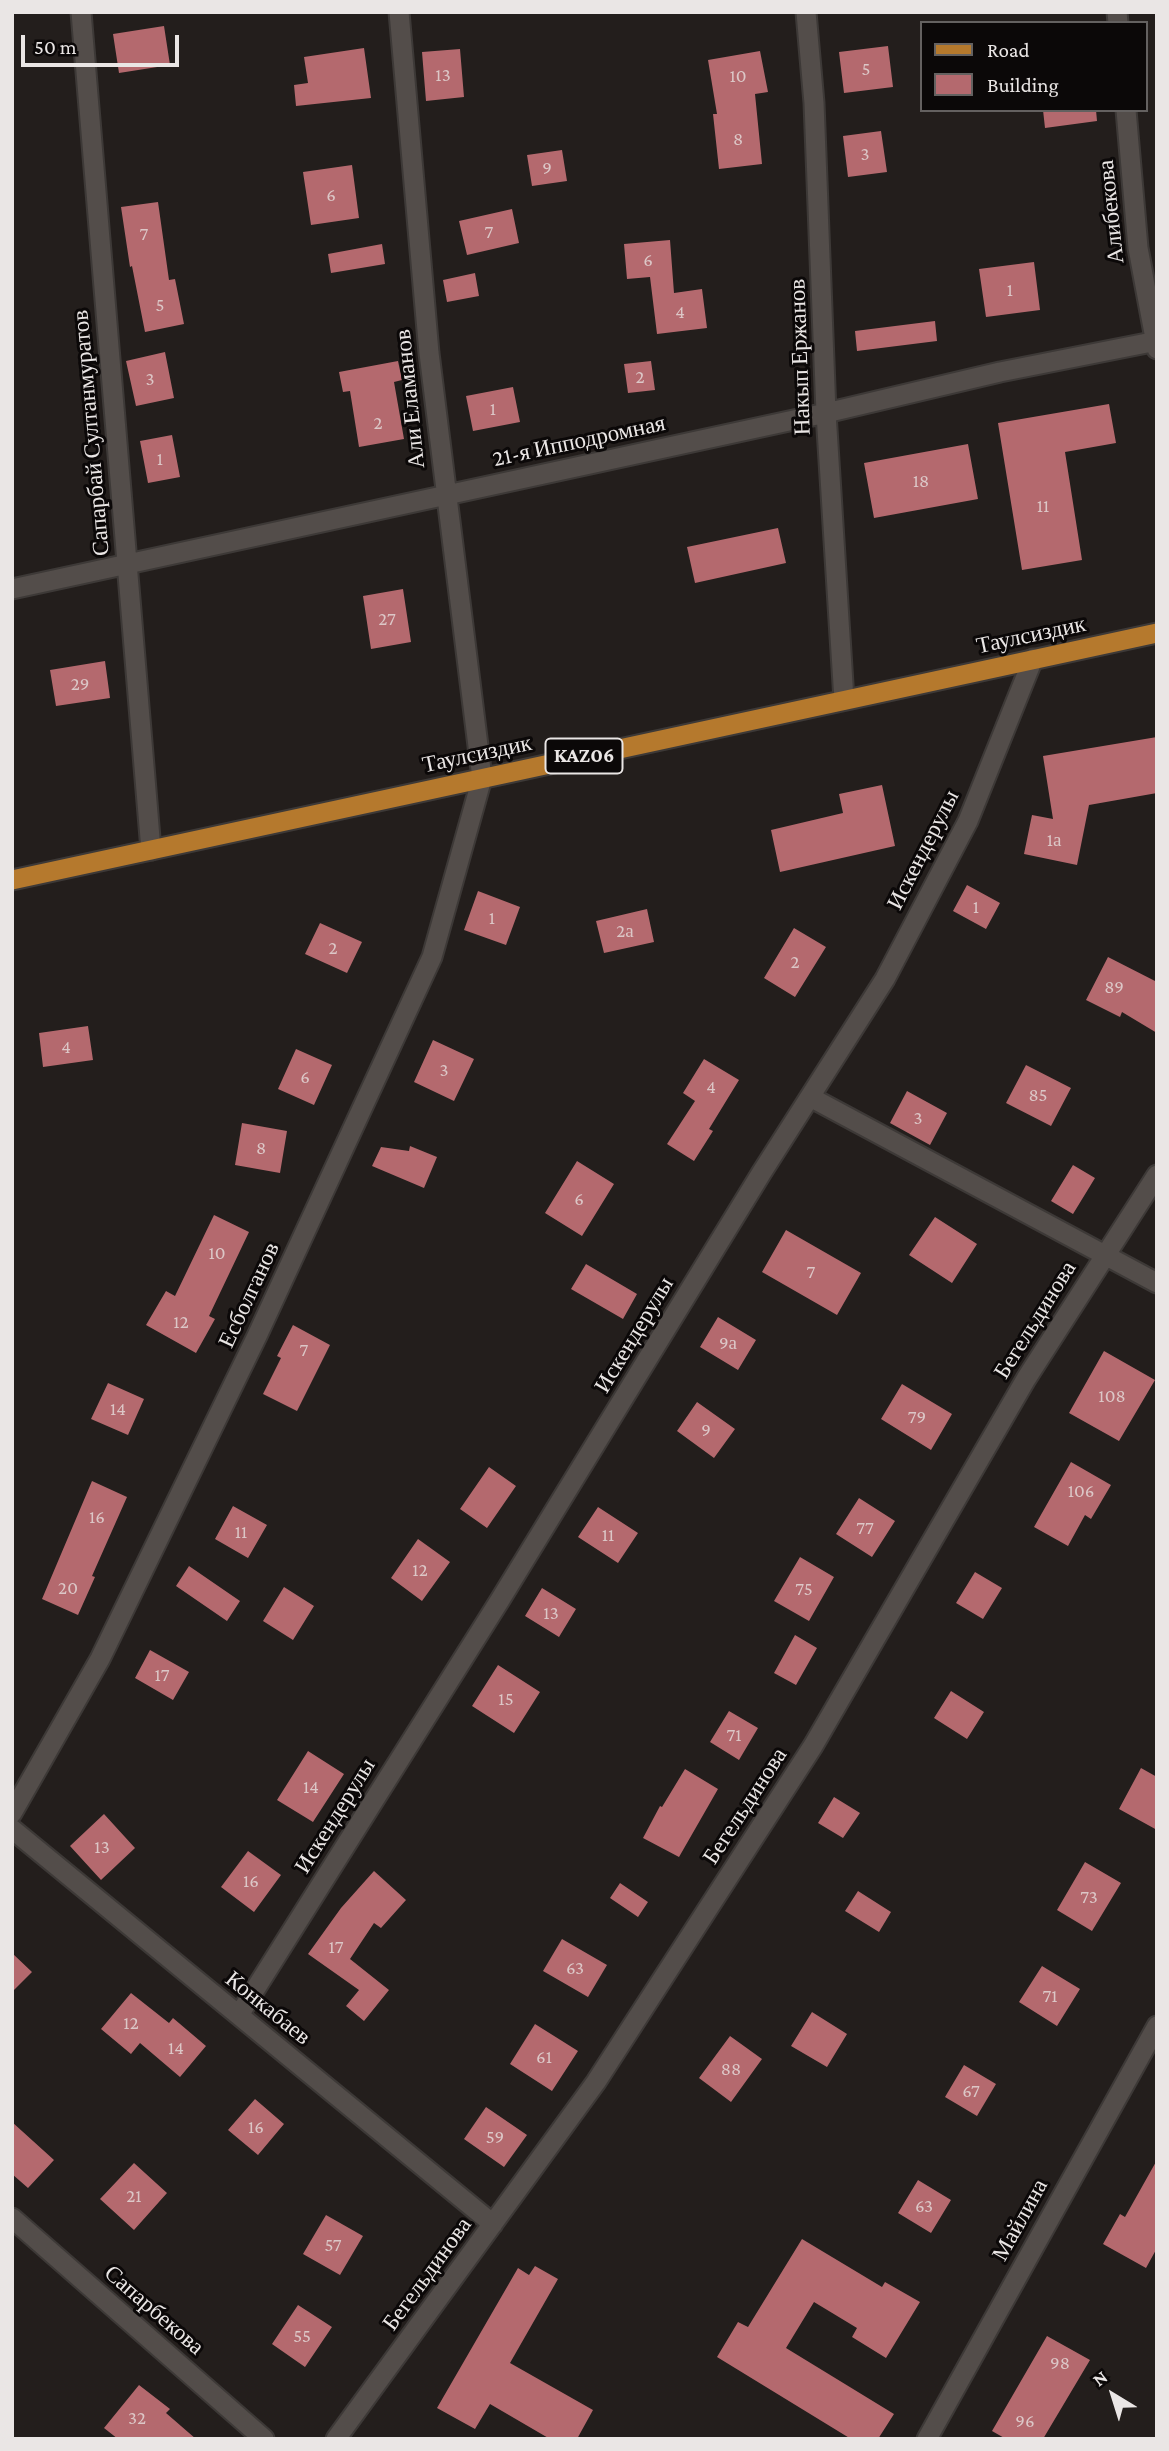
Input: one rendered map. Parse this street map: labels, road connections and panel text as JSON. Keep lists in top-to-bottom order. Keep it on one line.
{"streets":{"main road":["Таулсиздик","KAZ06"],"street":["Алибекова","Накып Ержанов","Али Еламанов","Сапарбай Султанмуратов","21-я Ипподромная","Искендерулы","Есболганов","Бегельдинова","Конкабаев","Майлина","Сапарбекова"]},"crossings":[["Алибекова","21-я Ипподромная"],["Накып Ержанов","21-я Ипподромная"],["Накып Ержанов","Таулсиздик"],["Али Еламанов","21-я Ипподромная"],["Али Еламанов","Таулсиздик"],["Али Еламанов","Есболганов"],["Сапарбай Султанмуратов","21-я Ипподромная"],["Сапарбай Султанмуратов","Таулсиздик"],["Таулсиздик","Искендерулы"],["Таулсиздик","Есболганов"],["Искендерулы","Конкабаев"],["Бегельдинова","Конкабаев"]],"house_numbers":["5","13","10","8","3","9","6","7","7","6","1","5","4","2","3","1","2","1","18","11","27","29","1а","1","1","2а","2","2","89","4","3","6","4","85","3","8","6","10","7","12","9а","7","108","14","79","9","106","16","77","11","11","12","20","75","13","17","15","71","14","13","16","73","17","63","71","12","14","61","88","67","16","59","21","63","57","55","98","32","96"],"legend":["Road","Building"],"scale_bar":"50 m","north":"top left"}
